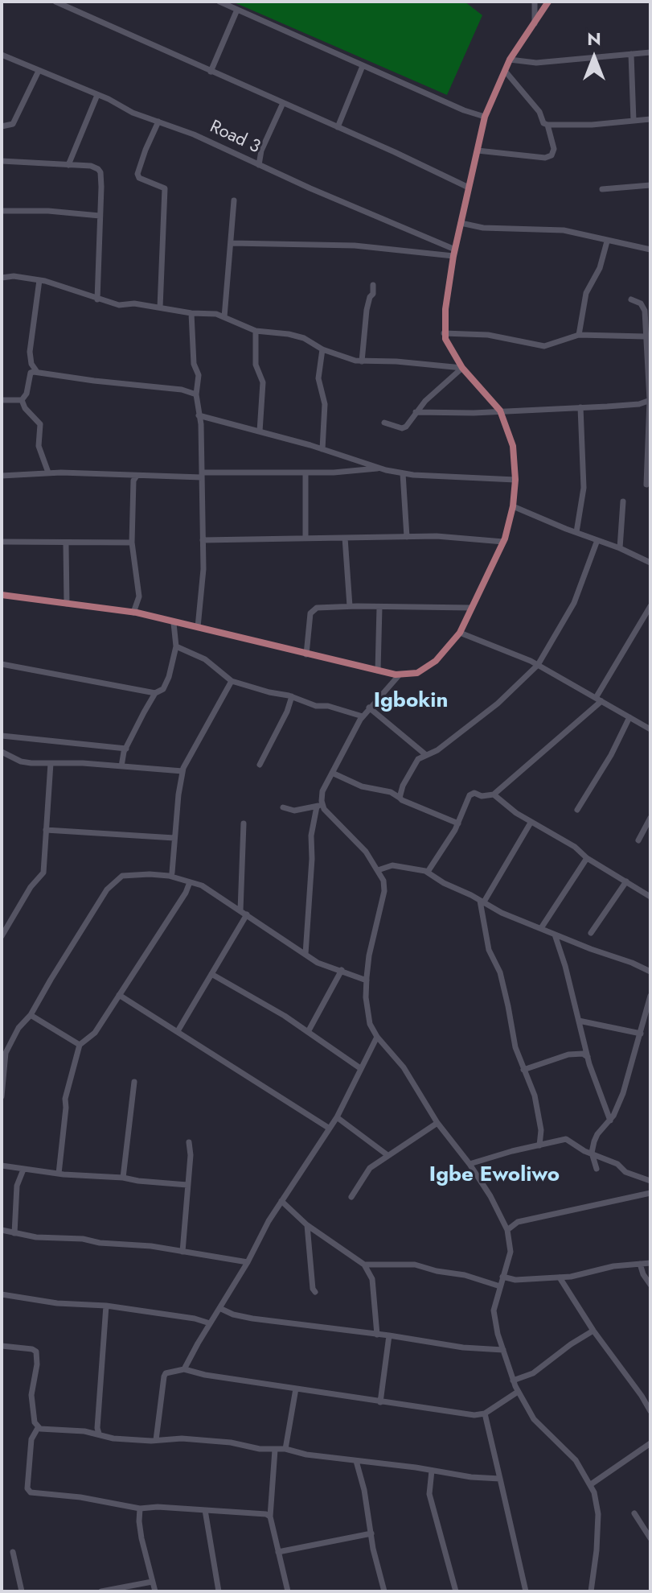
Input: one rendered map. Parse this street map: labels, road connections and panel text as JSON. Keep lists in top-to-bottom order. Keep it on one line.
{"streets":{"street":["Road 3"]},"districts":["Igbokin","Igbe Ewoliwo"],"north":"top"}
